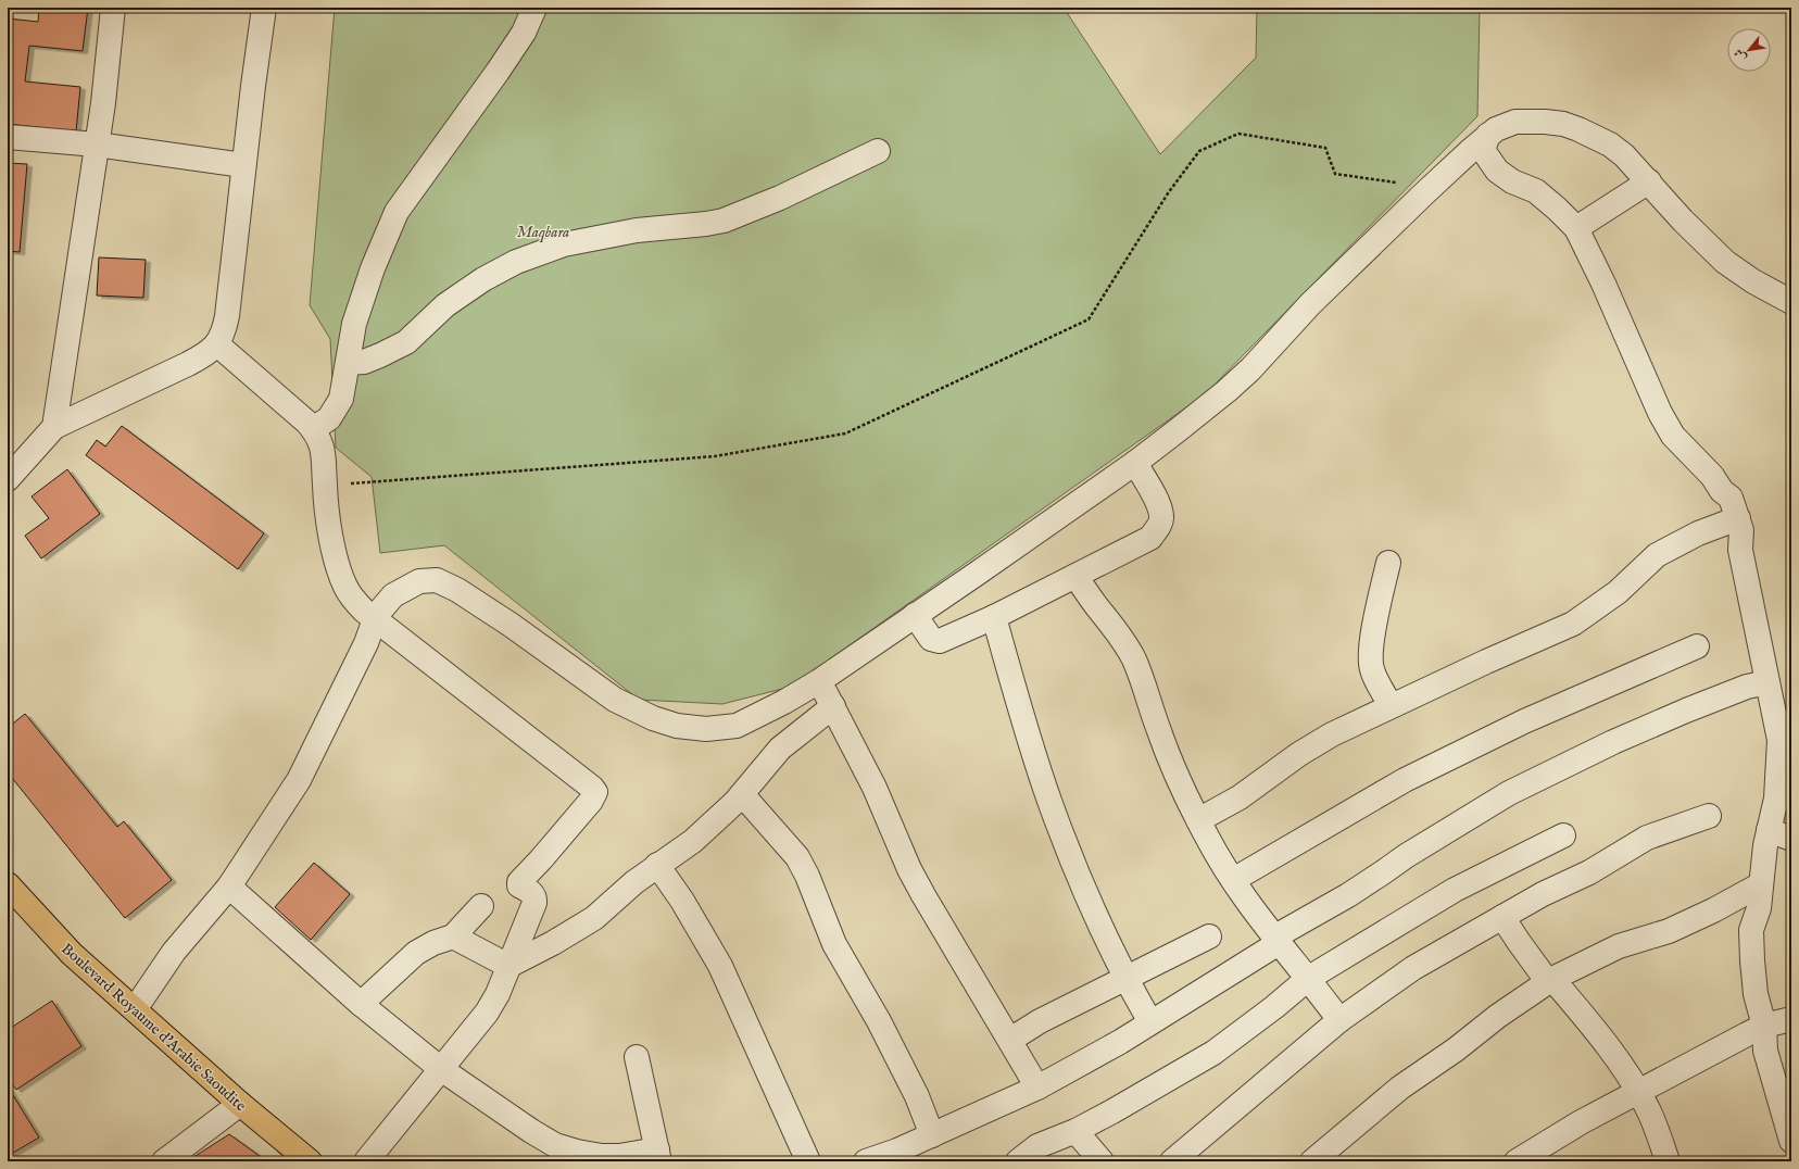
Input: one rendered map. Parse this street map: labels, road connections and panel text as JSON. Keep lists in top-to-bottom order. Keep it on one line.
{"streets":{"main road":["Boulevard Royaume d'Arabie Saoudite"]},"parks":["Maqbara"],"north":"bottom left"}
